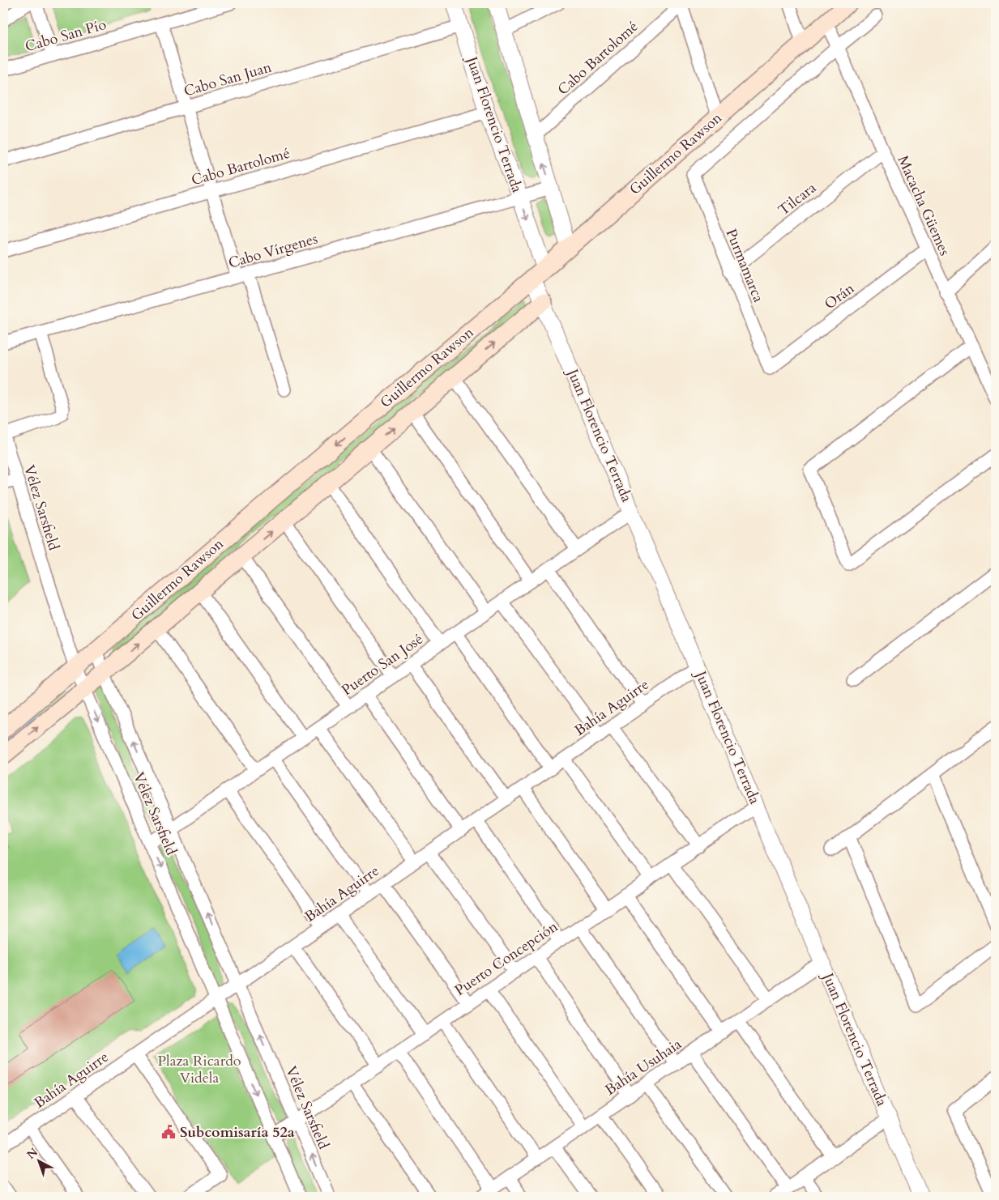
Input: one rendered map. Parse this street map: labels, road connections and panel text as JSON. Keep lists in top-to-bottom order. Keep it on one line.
{"streets":{"main road":["Guillermo Rawson"],"street":["Cabo San Pío","Cabo Bartolomé","Cabo San Juan","Juan Florencio Terrada","Tilcara","Macacha Güemes","Cabo Vírgenes","Purmamarca","Orán","Vélez Sarsfield","Puerto San José","Bahía Aguirre","Puerto Concepción","Bahía Usuhaia"]},"crossings":[["Cabo Bartolomé","Juan Florencio Terrada"],["Cabo San Juan","Juan Florencio Terrada"],["Juan Florencio Terrada","Guillermo Rawson"],["Juan Florencio Terrada","Cabo Vírgenes"],["Juan Florencio Terrada","Puerto San José"],["Juan Florencio Terrada","Bahía Aguirre"],["Juan Florencio Terrada","Puerto Concepción"],["Juan Florencio Terrada","Bahía Usuhaia"],["Guillermo Rawson","Macacha Güemes"],["Guillermo Rawson","Vélez Sarsfield"],["Tilcara","Macacha Güemes"],["Tilcara","Purmamarca"],["Macacha Güemes","Purmamarca"],["Macacha Güemes","Orán"],["Purmamarca","Orán"],["Vélez Sarsfield","Puerto San José"],["Vélez Sarsfield","Bahía Aguirre"],["Vélez Sarsfield","Puerto Concepción"]],"parks":["Plaza Ricardo Videla"],"places":{"public building":["Subcomisaría 52a"]},"north":"top left"}
